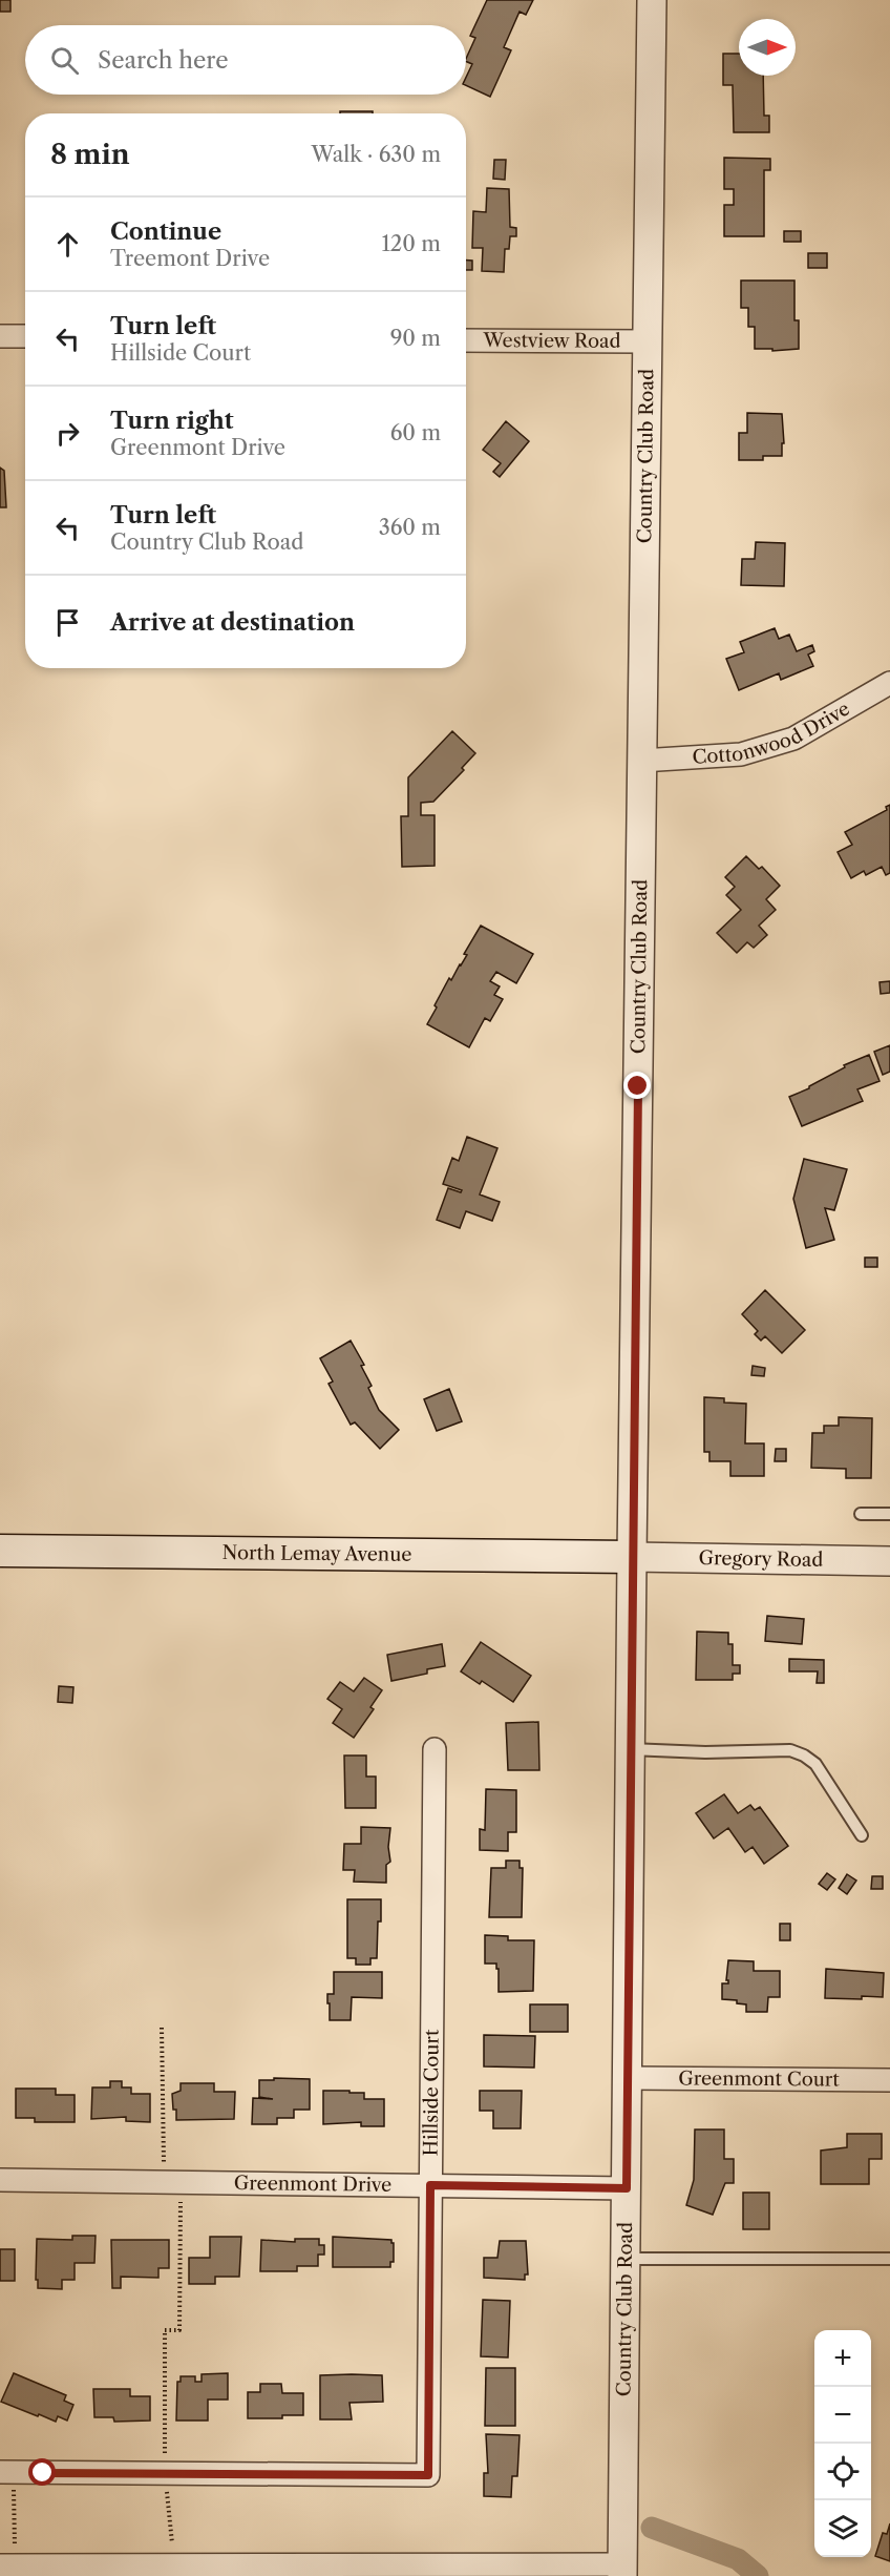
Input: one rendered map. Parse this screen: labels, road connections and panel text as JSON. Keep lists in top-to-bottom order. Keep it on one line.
{"streets":{"main road":["North Lemay Avenue"],"street":["Westview Road","Country Club Road","Cottonwood Drive","Gregory Road","Greenmont Court","Hillside Court","Greenmont Drive"]},"crossings":[["Westview Road","Country Club Road"],["Country Club Road","Cottonwood Drive"],["Country Club Road","North Lemay Avenue"],["Country Club Road","Gregory Road"],["Country Club Road","Greenmont Court"],["Country Club Road","Greenmont Drive"],["North Lemay Avenue","Gregory Road"],["Hillside Court","Greenmont Drive"]],"north":"right","page":{"search":"Search here","heading":["8 min","Walk · 630 m"],"list":[["Continue","Treemont Drive","120 m"],["Turn left","Hillside Court","90 m"],["Turn right","Greenmont Drive","60 m"],["Turn left","Country Club Road","360 m"],"Arrive at destination"],"map_buttons":["+","−"]}}
